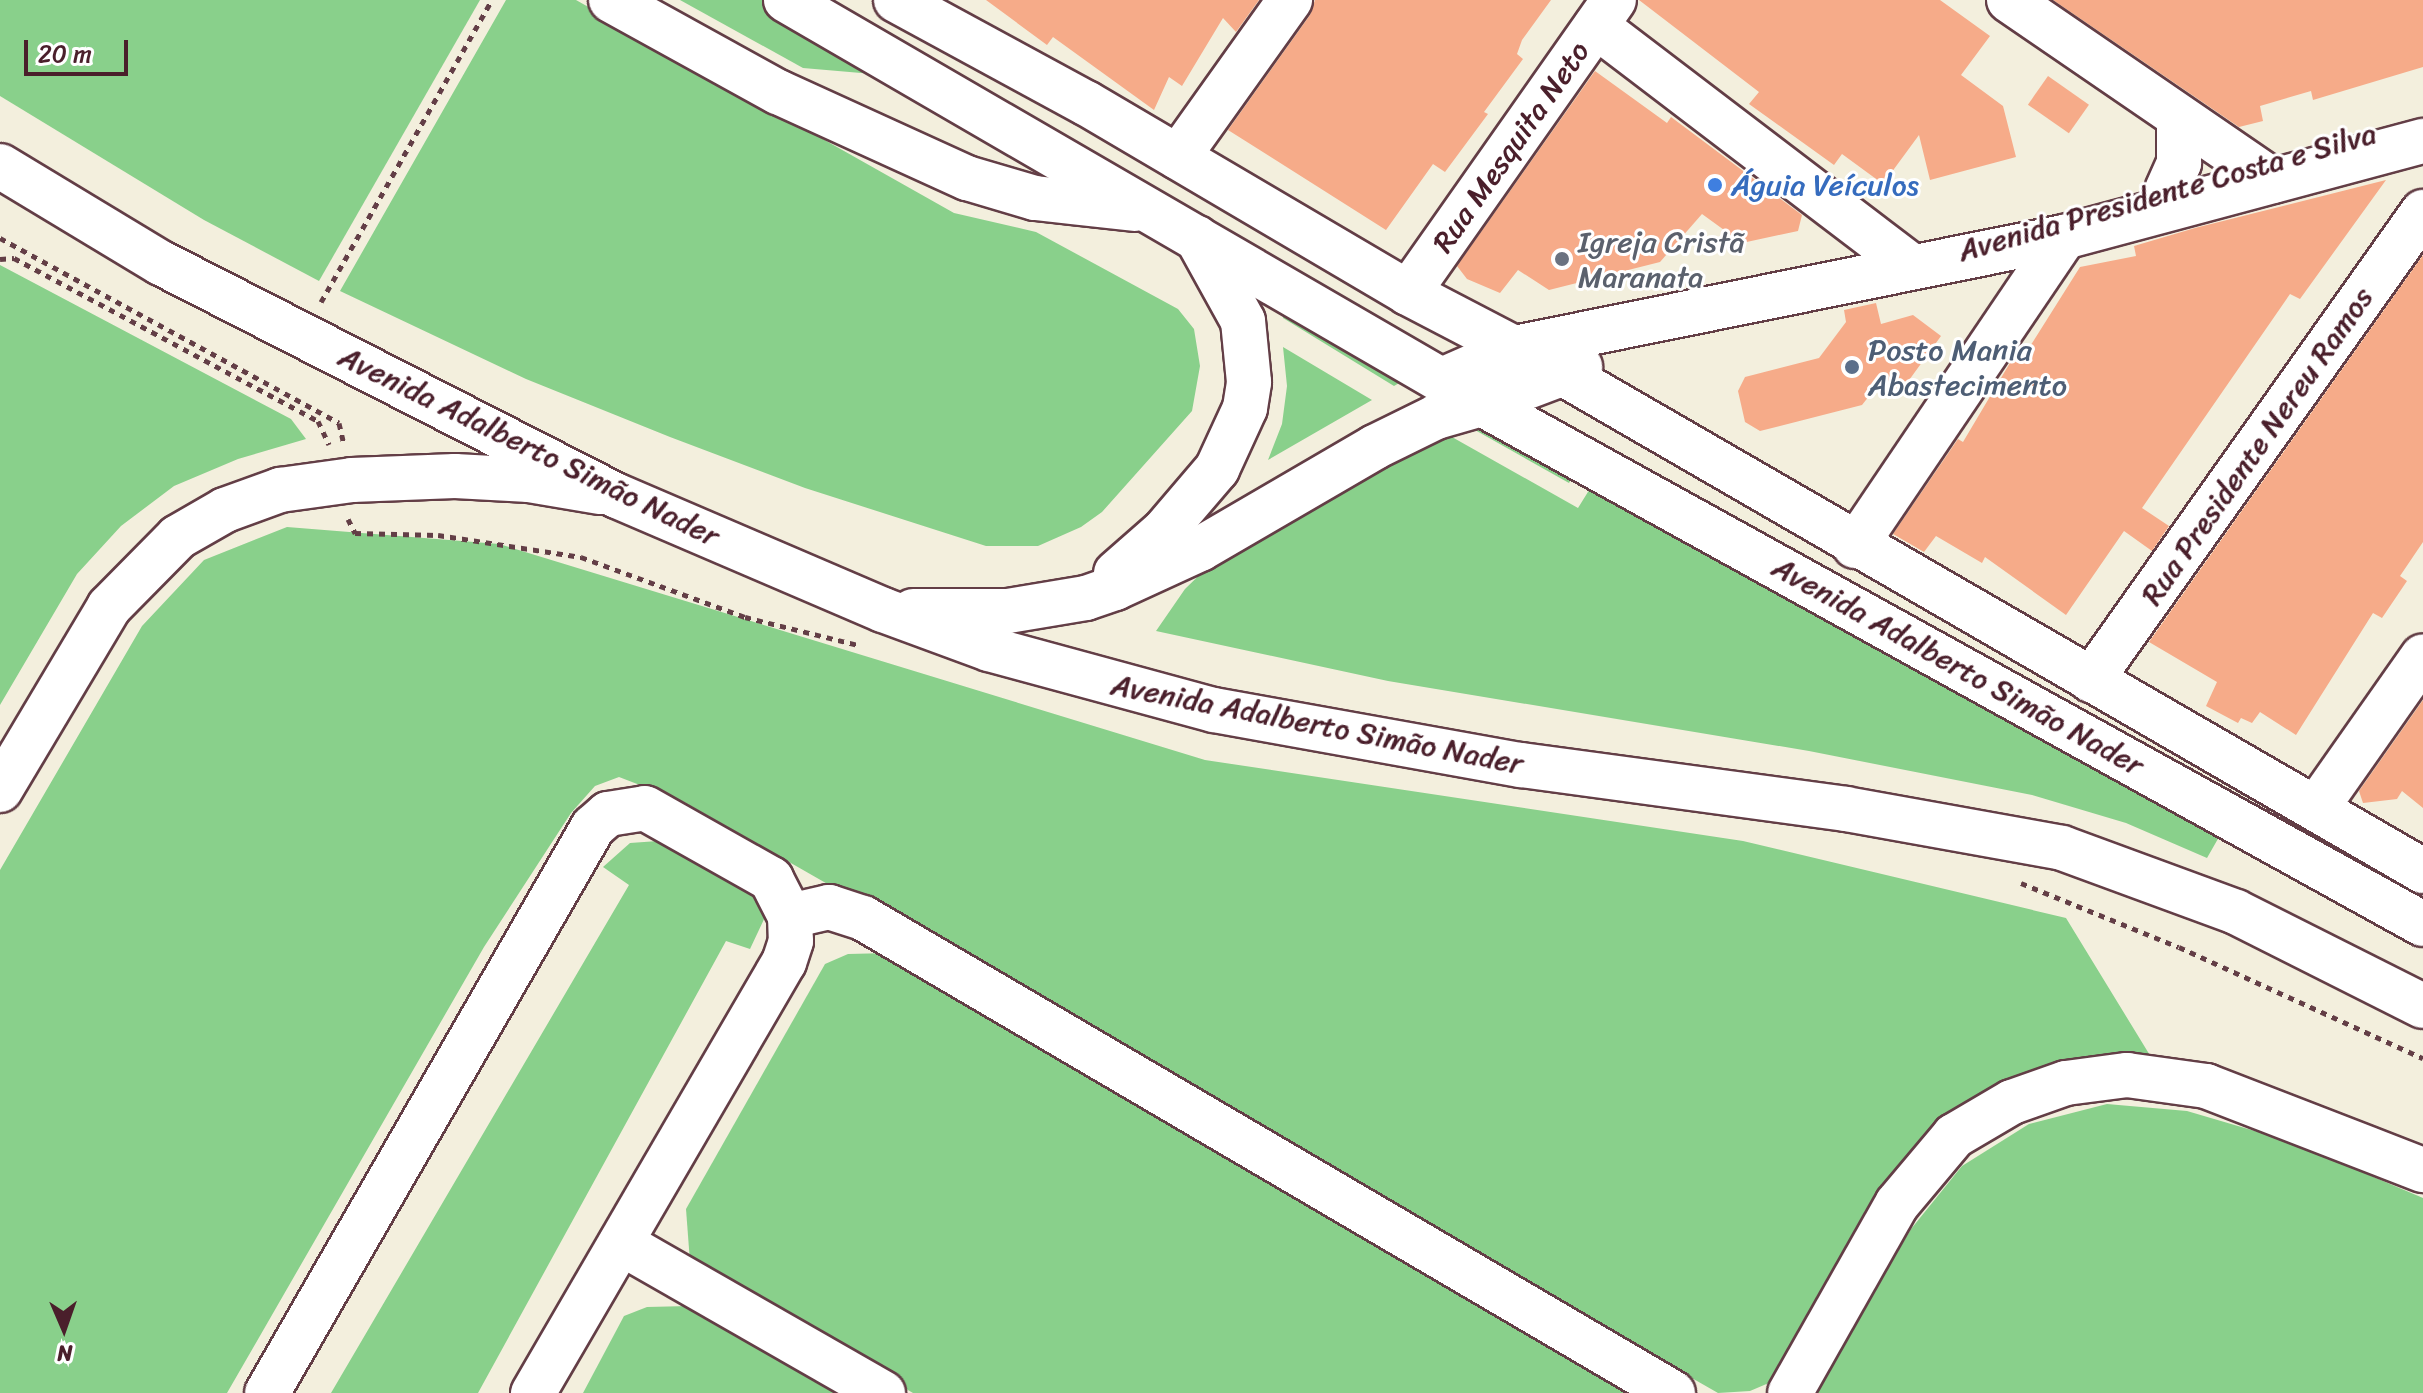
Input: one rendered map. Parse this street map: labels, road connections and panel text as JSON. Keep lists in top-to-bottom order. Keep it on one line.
{"streets":{"street":["Rua Mesquita Neto","Avenida Presidente Costa e Silva","Avenida Adalberto Simão Nader","Rua Presidente Nereu Ramos"]},"crossings":[["Rua Mesquita Neto","Avenida Adalberto Simão Nader"],["Avenida Presidente Costa e Silva","Avenida Adalberto Simão Nader"],["Avenida Adalberto Simão Nader","Rua Presidente Nereu Ramos"]],"places":["Águia Veículos","Igreja Cristã Maranata","Posto Mania Abastecimento"],"scale_bar":"20 m","north":"bottom"}
